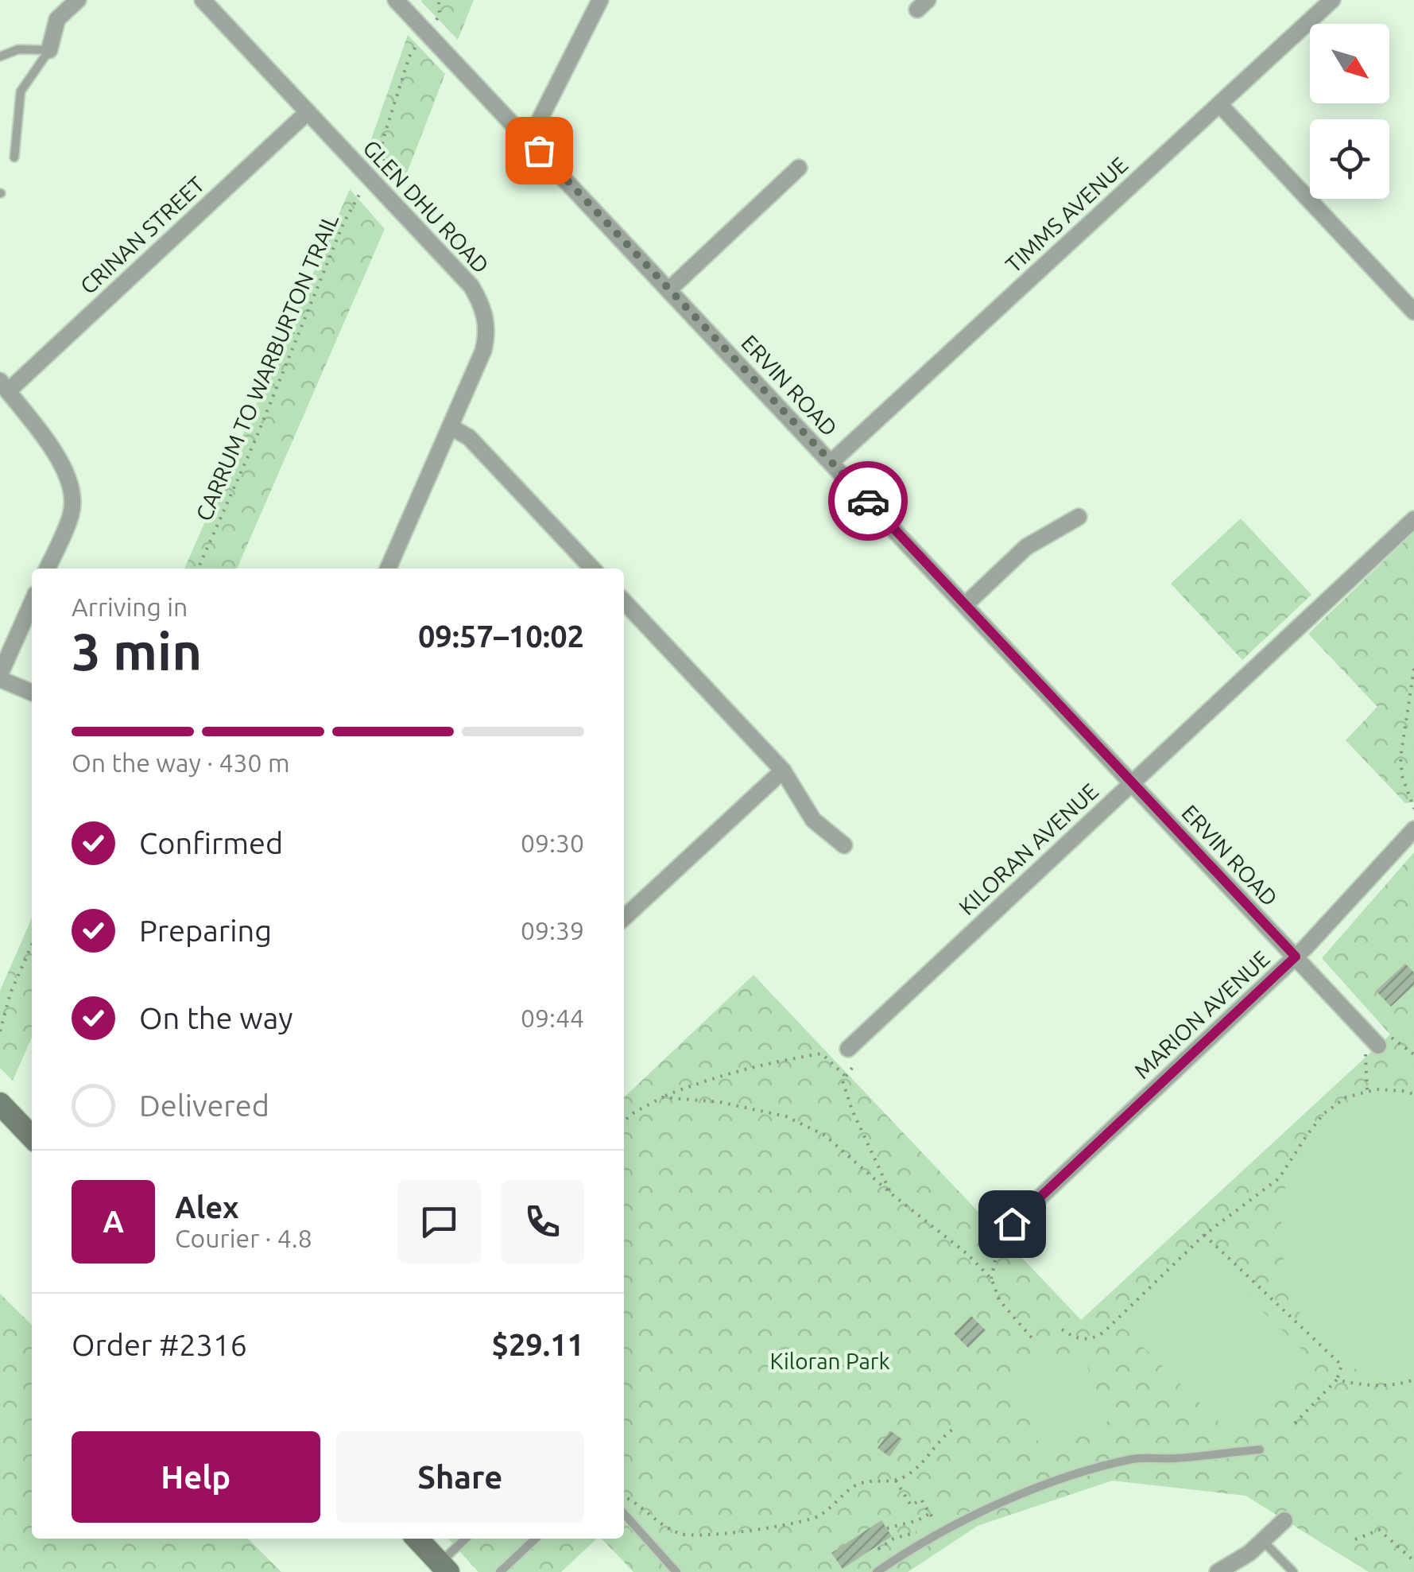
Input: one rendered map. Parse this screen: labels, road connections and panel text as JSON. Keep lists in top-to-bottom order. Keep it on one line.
{"streets":{"street":["GLEN DHU ROAD","TIMMS AVENUE","CRINAN STREET","ERVIN ROAD","KILORAN AVENUE","MARION AVENUE"],"path":["CARRUM TO WARBURTON TRAIL"]},"crossings":[["GLEN DHU ROAD","CRINAN STREET"],["GLEN DHU ROAD","CARRUM TO WARBURTON TRAIL"],["TIMMS AVENUE","ERVIN ROAD"],["ERVIN ROAD","KILORAN AVENUE"],["ERVIN ROAD","MARION AVENUE"]],"parks":["Kiloran Park"],"north":"bottom right","page":{"heading":["3 min","Arriving in","09:57–10:02"],"panel":["Alex","Courier · 4.8","Order #2316","$29.11"],"bar":"On the way · 430 m","list":[["Confirmed","09:30"],["Preparing","09:39"],["On the way","09:44"],"Delivered"],"round":"A","buttons":["Help","Share"]}}
